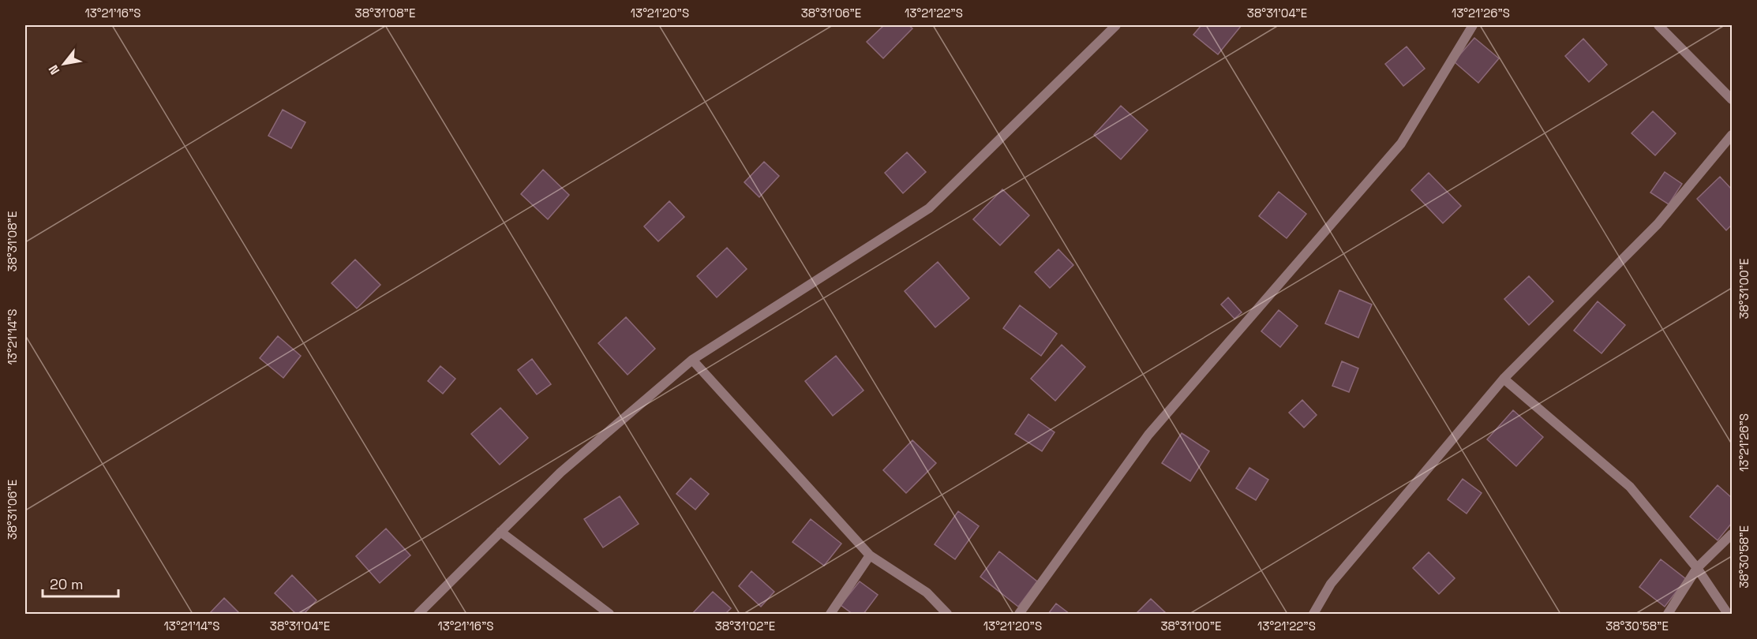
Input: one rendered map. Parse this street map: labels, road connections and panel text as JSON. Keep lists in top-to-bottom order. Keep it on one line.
{"scale_bar":"20 m","north":"bottom left","coordinates":["13°21'16\"S","38°31'08\"E","13°21'20\"S","38°31'06\"E","13°21'22\"S","38°31'04\"E","13°21'26\"S","38°31'00\"E","13°21'14\"S","38°30'58\"E","38°31'02\"E"]}
